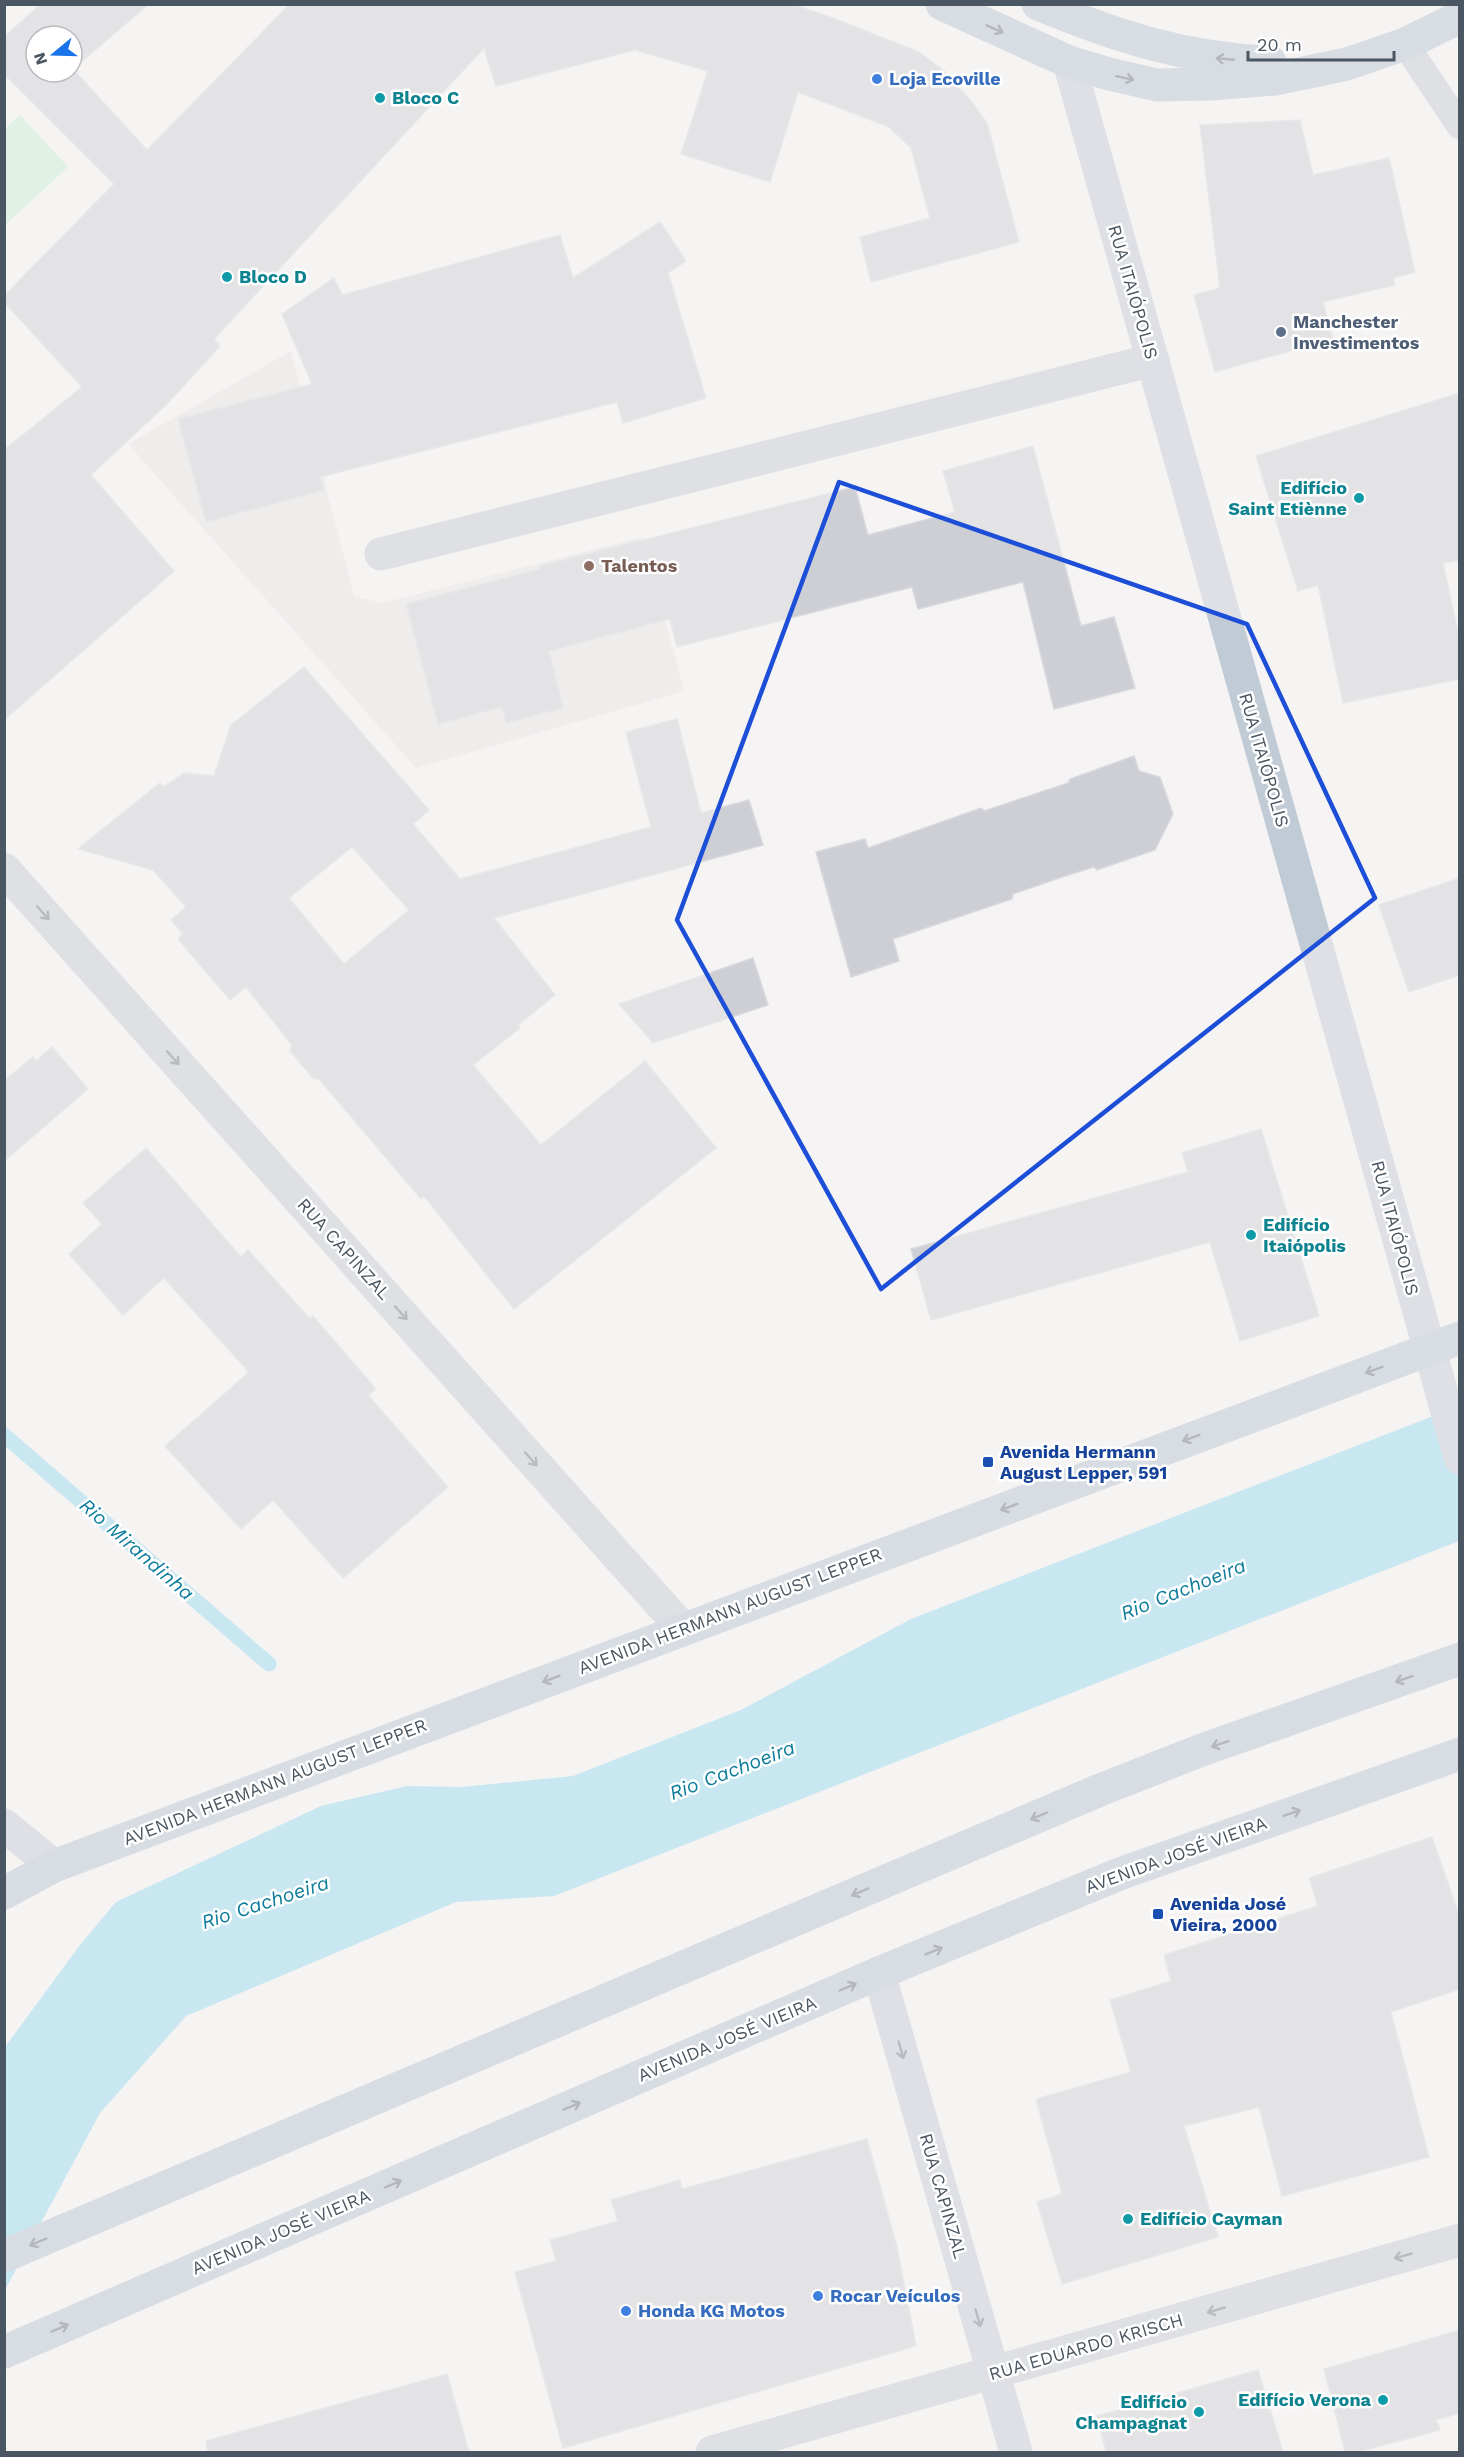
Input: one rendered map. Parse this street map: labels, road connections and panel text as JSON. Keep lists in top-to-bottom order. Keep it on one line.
{"streets":{"main road":["RUA ITAIÓPOLIS","RUA CAPINZAL","AVENIDA HERMANN AUGUST LEPPER","AVENIDA JOSÉ VIEIRA"],"street":["RUA EDUARDO KRISCH"]},"crossings":[["RUA ITAIÓPOLIS","AVENIDA HERMANN AUGUST LEPPER"],["RUA CAPINZAL","AVENIDA HERMANN AUGUST LEPPER"],["RUA CAPINZAL","AVENIDA JOSÉ VIEIRA"],["RUA CAPINZAL","RUA EDUARDO KRISCH"]],"one_way":["RUA CAPINZAL","AVENIDA HERMANN AUGUST LEPPER","RUA EDUARDO KRISCH"],"water":["Rio Mirandinha","Rio Cachoeira"],"places":{"other":["Loja Ecoville","Bloco C","Bloco D","Manchester Investimentos","Edifício Saint Etiènne","Talentos","Edifício Itaiópolis","Edifício Cayman","Rocar Veículos","Honda KG Motos","Edifício Verona","Edifício Champagnat"],"transit":["Avenida Hermann August Lepper, 591","Avenida José Vieira, 2000"]},"scale_bar":"20 m","north":"left"}
